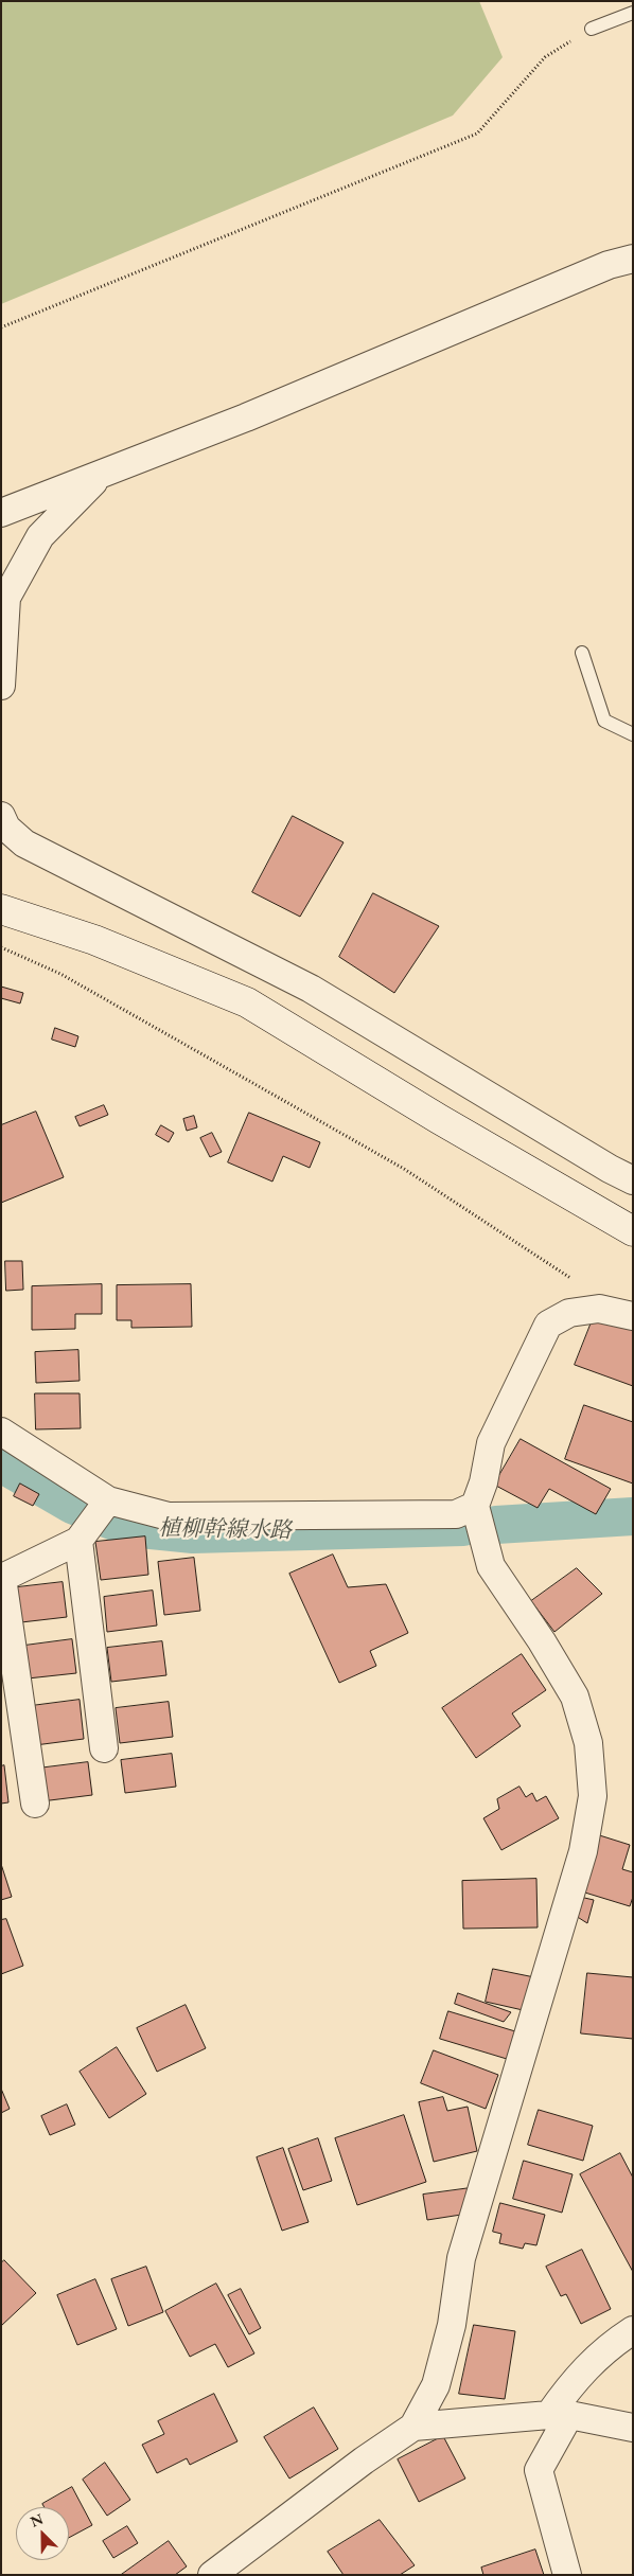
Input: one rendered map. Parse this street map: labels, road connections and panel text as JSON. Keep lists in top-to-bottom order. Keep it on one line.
{"water":["植柳幹線水路"],"north":"top left"}
